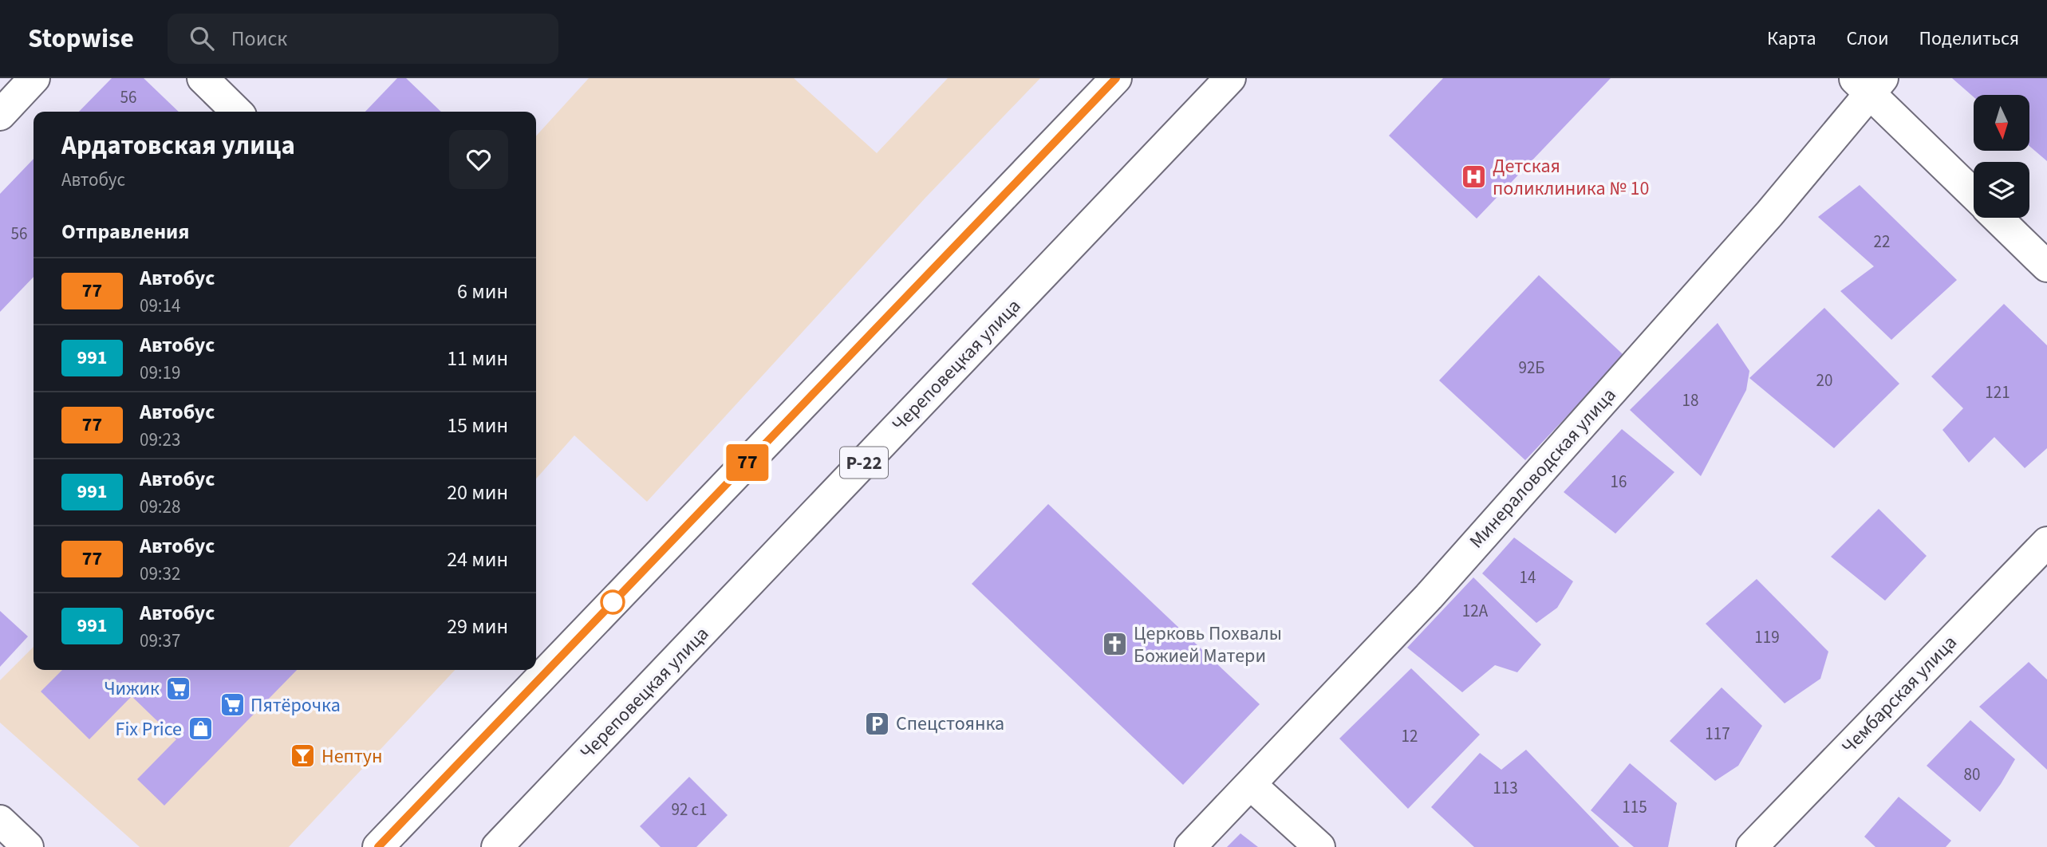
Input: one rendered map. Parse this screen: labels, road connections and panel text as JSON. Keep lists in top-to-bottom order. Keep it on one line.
{"streets":{"main road":["Череповецкая улица","Р-22","Минераловодская улица","Чембарская улица"]},"places":{"hospital":["Детская поликлиника № 10"],"church":["Церковь Похвалы Божией Матери"],"supermarket":["Чижик","Пятёрочка"],"parking":["Спецстоянка"],"shop":["Fix Price"],"bar":["Нептун"]},"lines":["bus line 77"],"house_numbers":["56","56","22","92Б","20","121","18","16","14","12А","119","117","12","80","113","115","92 с1"],"north":"bottom","page":{"header":"Stopwise","search":"Поиск","nav":["Карта","Слои","Поделиться"],"on_map":"77","heading":[["Ардатовская улица","Автобус"],"Отправления"],"list":[{"mark":"77","name":"Автобус","note":"09:14","value":"6 мин"},{"mark":"991","name":"Автобус","note":"09:19","value":"11 мин"},{"mark":"77","name":"Автобус","note":"09:23","value":"15 мин"},{"mark":"991","name":"Автобус","note":"09:28","value":"20 мин"},{"mark":"77","name":"Автобус","note":"09:32","value":"24 мин"},{"mark":"991","name":"Автобус","note":"09:37","value":"29 мин"}]}}
